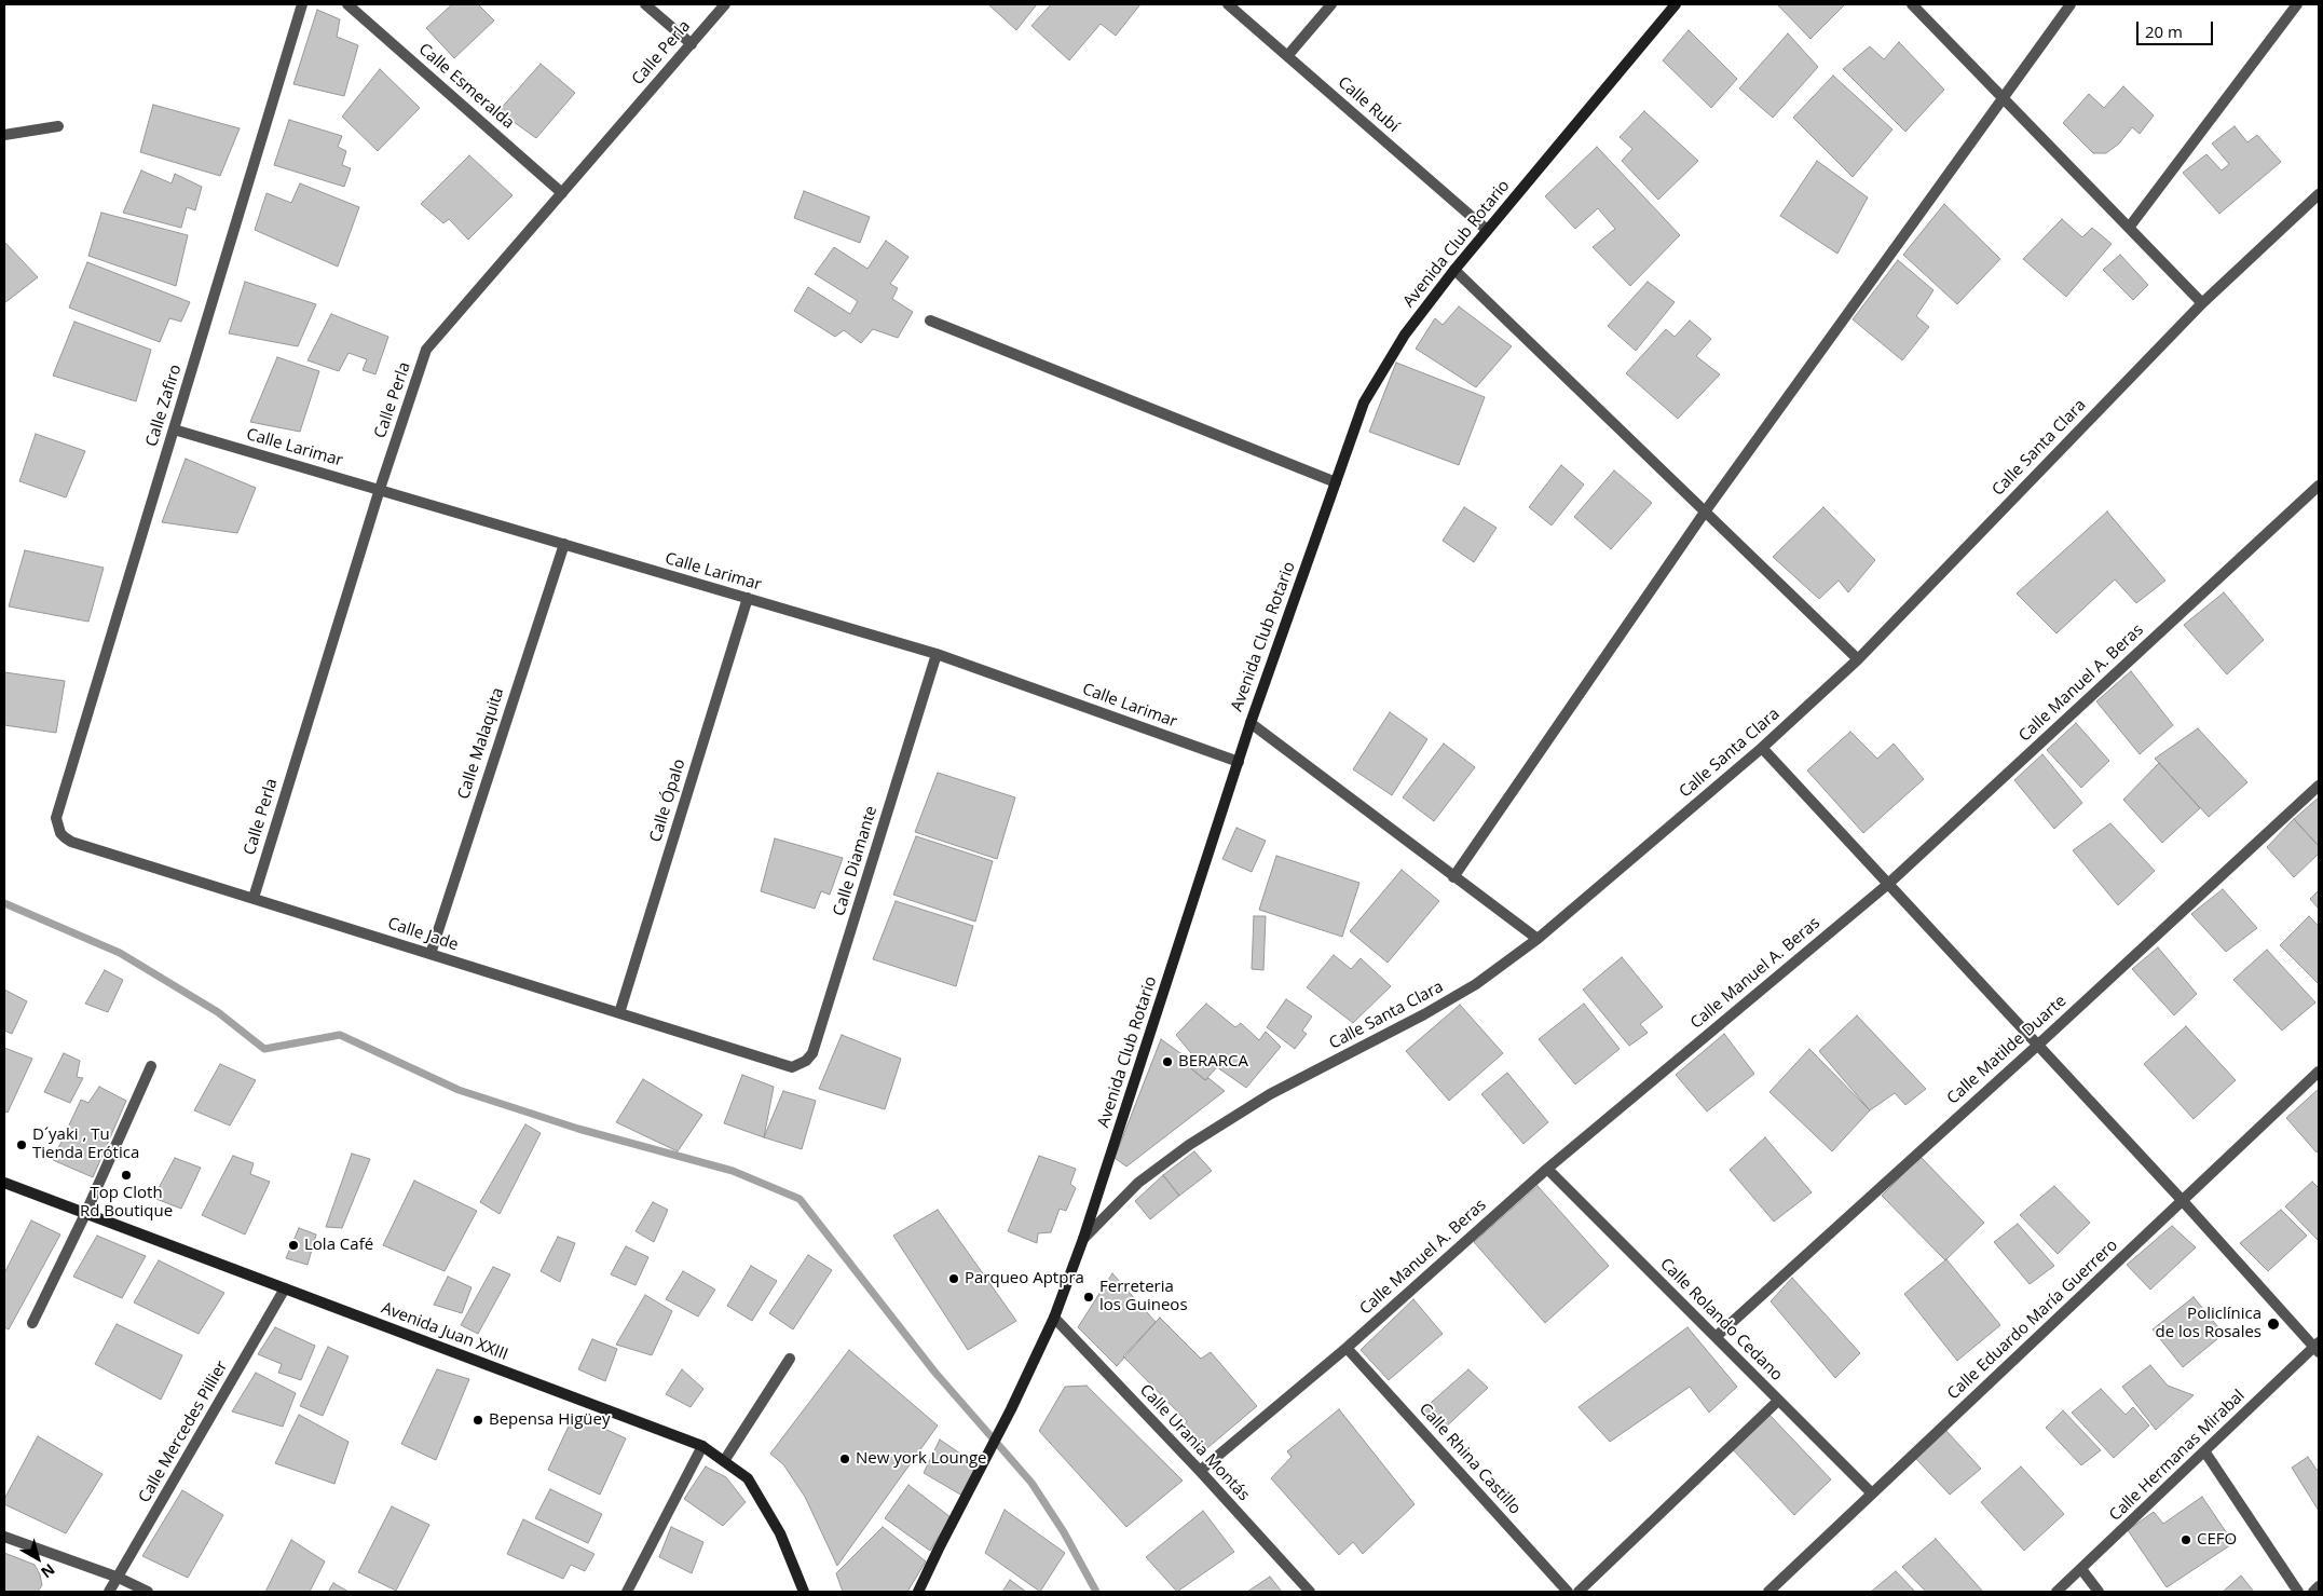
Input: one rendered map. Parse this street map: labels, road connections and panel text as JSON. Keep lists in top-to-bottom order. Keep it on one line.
{"streets":{"main road":["Avenida Club Rotario","Avenida Juan XXIII"],"street":["Calle Perla","Calle Esmeralda","Calle Rubí","Calle Zafiro","Calle Larimar","Calle Santa Clara","Calle Manuel A. Beras","Calle Malaquita","Calle Ópalo","Calle Diamante","Calle Jade","Calle Matilde Duarte","Calle Rolando Cedano","Calle Eduardo María Guerrero","Calle Mercedes Pillier","Calle Urania Montás","Calle Hermanas Mirabal","Calle Rhina Castillo"]},"crossings":[["Calle Perla","Calle Esmeralda"],["Calle Perla","Calle Larimar"],["Calle Perla","Calle Jade"],["Calle Rubí","Avenida Club Rotario"],["Avenida Club Rotario","Calle Larimar"],["Avenida Club Rotario","Calle Santa Clara"],["Avenida Club Rotario","Calle Urania Montás"],["Calle Zafiro","Calle Larimar"],["Calle Zafiro","Calle Jade"],["Calle Larimar","Calle Malaquita"],["Calle Larimar","Calle Ópalo"],["Calle Larimar","Calle Diamante"],["Calle Manuel A. Beras","Calle Rolando Cedano"],["Calle Manuel A. Beras","Calle Urania Montás"],["Calle Manuel A. Beras","Calle Rhina Castillo"],["Calle Malaquita","Calle Jade"],["Calle Ópalo","Calle Jade"],["Calle Diamante","Calle Jade"],["Calle Matilde Duarte","Calle Rolando Cedano"],["Calle Rolando Cedano","Calle Eduardo María Guerrero"],["Avenida Juan XXIII","Calle Mercedes Pillier"]],"places":["BERARCA","D´yaki , Tu Tienda Erótica","Top Cloth Rd Boutique","Lola Café","Parqueo Aptpra","Ferreteria los Guineos","Policlínica de los Rosales","Bepensa Higüey","New york Lounge","CEFO"],"scale_bar":"20 m","north":"bottom right"}
